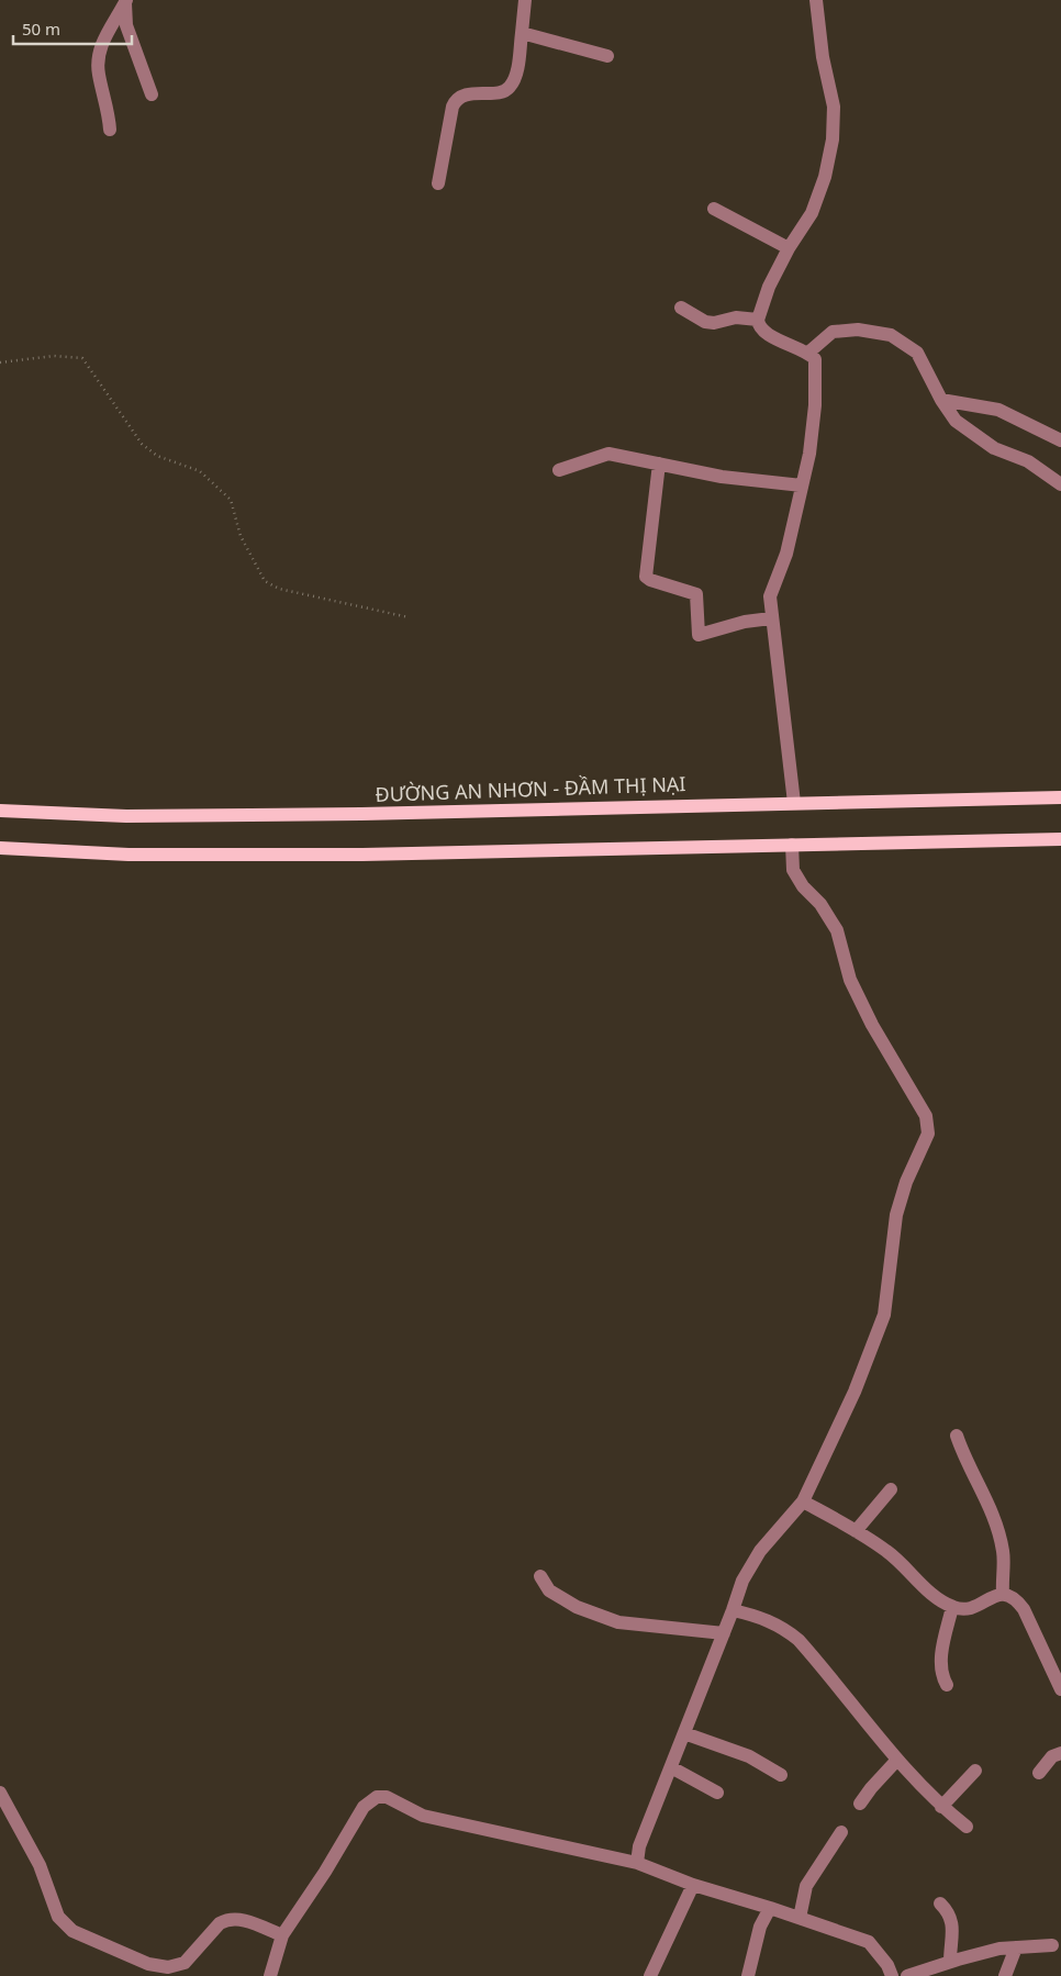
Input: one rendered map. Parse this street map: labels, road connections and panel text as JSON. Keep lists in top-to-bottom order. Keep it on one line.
{"streets":{"main road":["ĐƯỜNG AN NHƠN - ĐẦM THỊ NẠI"]},"scale_bar":"50 m"}
